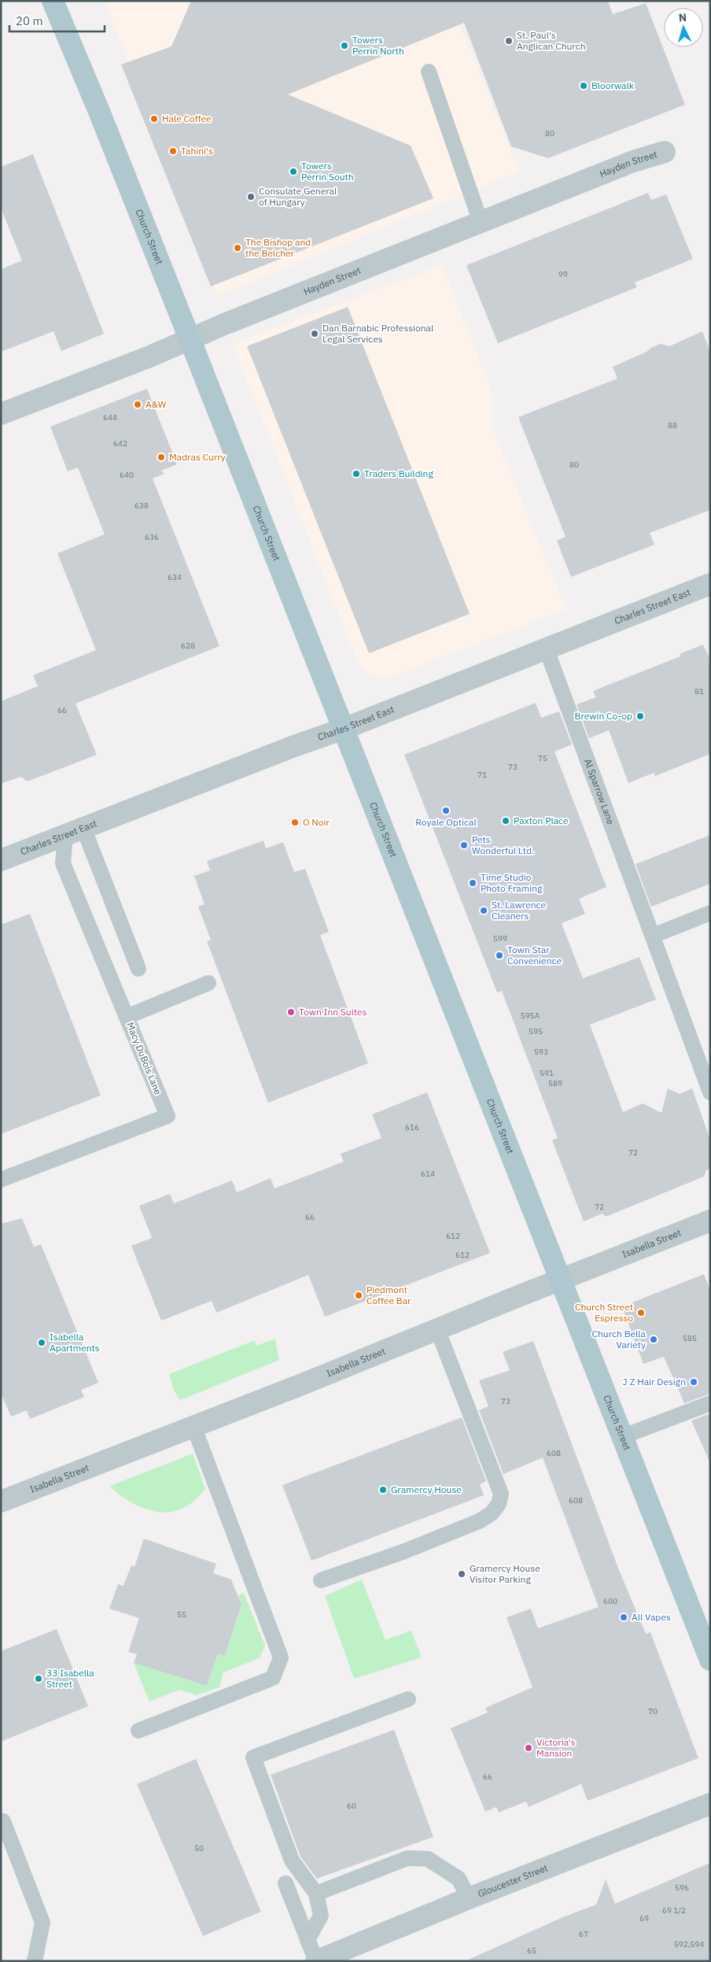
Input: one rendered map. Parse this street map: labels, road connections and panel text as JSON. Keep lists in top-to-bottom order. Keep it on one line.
{"streets":{"main road":["Church Street"],"street":["Hayden Street","Charles Street East","Isabella Street","Gloucester Street"],"lane":["Al Sparrow Lane","Macy DuBois Lane"]},"crossings":[["Hayden Street","Church Street"],["Church Street","Charles Street East"],["Church Street","Isabella Street"],["Charles Street East","Al Sparrow Lane"],["Charles Street East","Macy DuBois Lane"]],"places":["St. Paul's Anglican Church","Towers Perrin North","Bloorwalk","Hale Coffee","Tahini's","Towers Perrin South","Consulate General of Hungary","The Bishop and the Belcher","Dan Barnabic Professional Legal Services","A&W","Madras Curry","Traders Building","Brewin Co-op","Royale Optical","Paxton Place","O Noir","Pets Wonderful Ltd.","Time Studio Photo Framing","St. Lawrence Cleaners","Town Star Convenience","Town Inn Suites","Piedmont Coffee Bar","Church Street Espresso","Church Bella Variety","Isabella Apartments","J Z Hair Design","Gramercy House","Gramercy House Visitor Parking","All Vapes","33 Isabella Street","Victoria's Mansion"],"house_numbers":["80","99","644","88","642","80","640","638","636","634","628","81","66","75","73","71","599","595A","595","593","591","589","616","72","614","72","66","612","612","585","73","608","608","600","55","70","66","60","50","596","69 1/2","69","67","592,594","65"],"scale_bar":"20 m","north":"top"}
